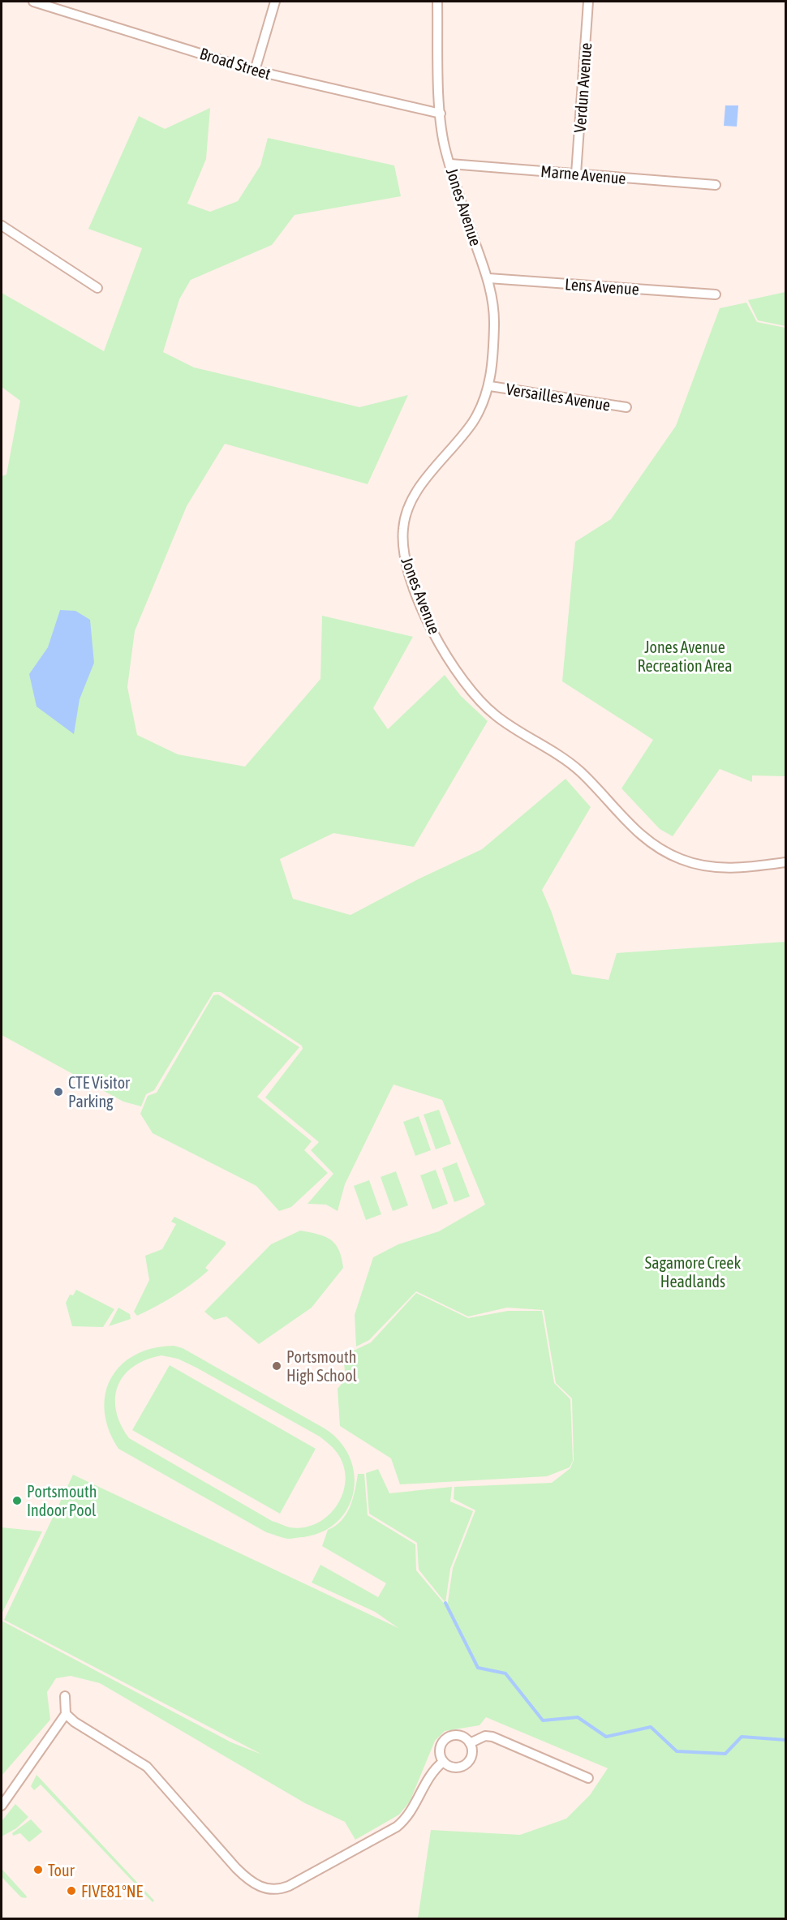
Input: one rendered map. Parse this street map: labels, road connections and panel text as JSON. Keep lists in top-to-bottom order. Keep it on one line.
{"streets":{"street":["Broad Street","Verdun Avenue","Marne Avenue","Jones Avenue","Lens Avenue","Versailles Avenue"]},"crossings":[["Broad Street","Jones Avenue"],["Verdun Avenue","Marne Avenue"],["Marne Avenue","Jones Avenue"],["Jones Avenue","Lens Avenue"],["Jones Avenue","Versailles Avenue"]],"parks":["Jones Avenue Recreation Area","Sagamore Creek Headlands"],"places":["CTE Visitor Parking","Portsmouth High School","Portsmouth Indoor Pool","Tour","FIVE81°NE"]}
